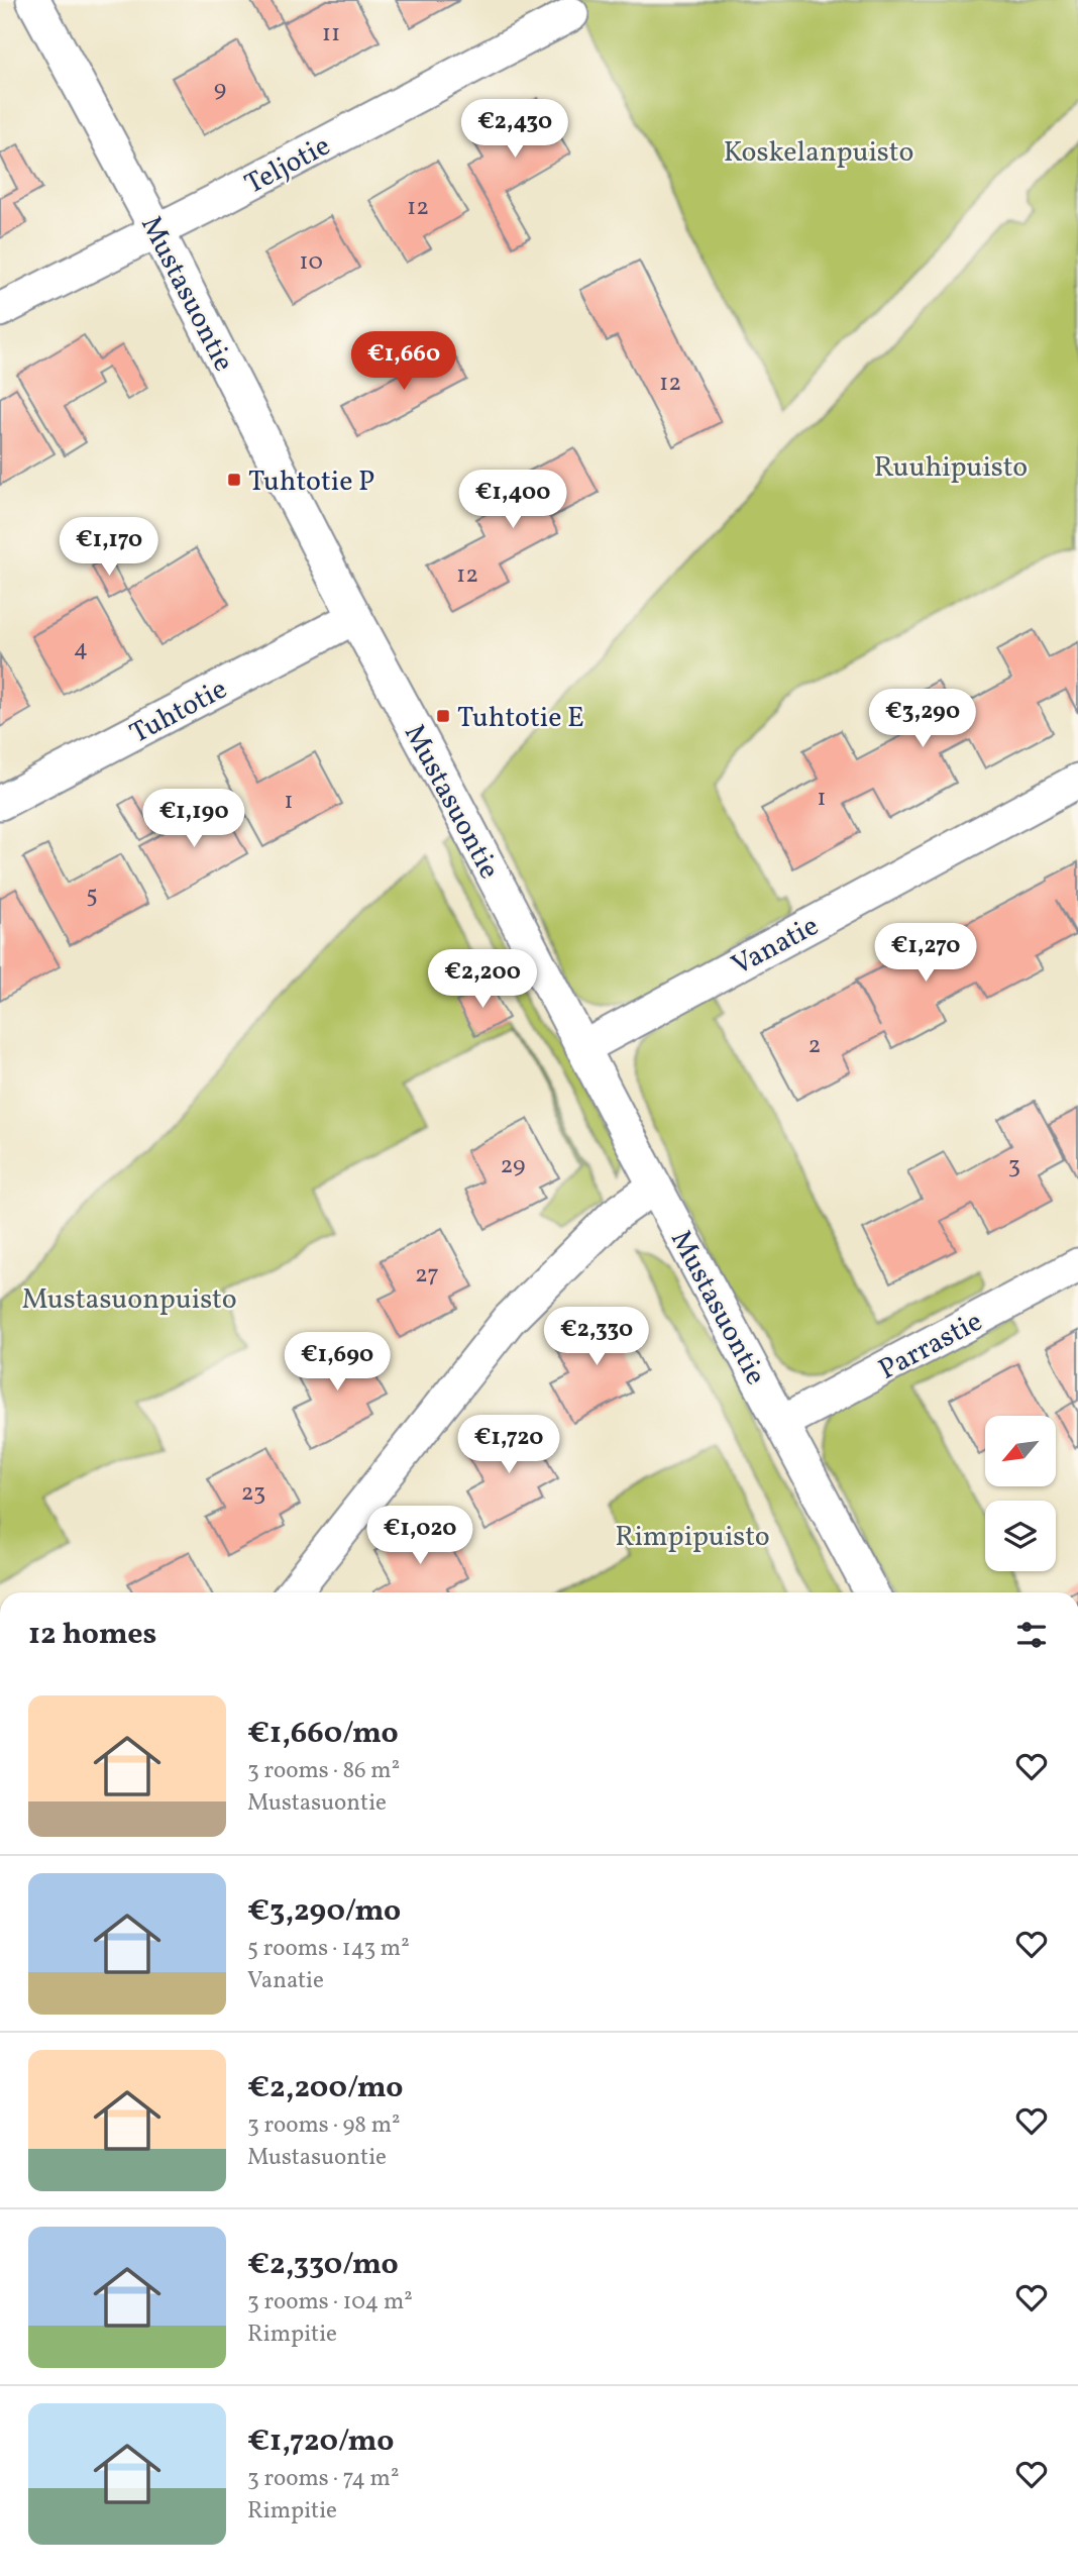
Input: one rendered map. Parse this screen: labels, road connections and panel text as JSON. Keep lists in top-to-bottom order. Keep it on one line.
{"streets":{"street":["Teljotie","Mustasuontie","Tuhtotie","Vanatie","Parrastie"]},"crossings":[["Teljotie","Mustasuontie"],["Mustasuontie","Tuhtotie"],["Mustasuontie","Vanatie"],["Mustasuontie","Parrastie"]],"parks":["Koskelanpuisto","Ruuhipuisto","Mustasuonpuisto","Rimpipuisto"],"places":{"transit":["Tuhtotie P","Tuhtotie E"]},"house_numbers":["11","9","12","10","12","12","4","1","1","5","2","29","3","27","23"],"north":"bottom left","page":{"price":["€2,430","€1,660","€1,400","€1,170","€3,290","€1,190","€1,270","€2,200","€2,330","€1,690","€1,720","€1,020"],"heading":"12 homes","list":[{"name":"€1,660/mo","note":"3 rooms · 86 m² · Mustasuontie"},{"name":"€3,290/mo","note":"5 rooms · 143 m² · Vanatie"},{"name":"€2,200/mo","note":"3 rooms · 98 m² · Mustasuontie"},{"name":"€2,330/mo","note":"3 rooms · 104 m² · Rimpitie"},{"name":"€1,720/mo","note":"3 rooms · 74 m² · Rimpitie"}]}}
